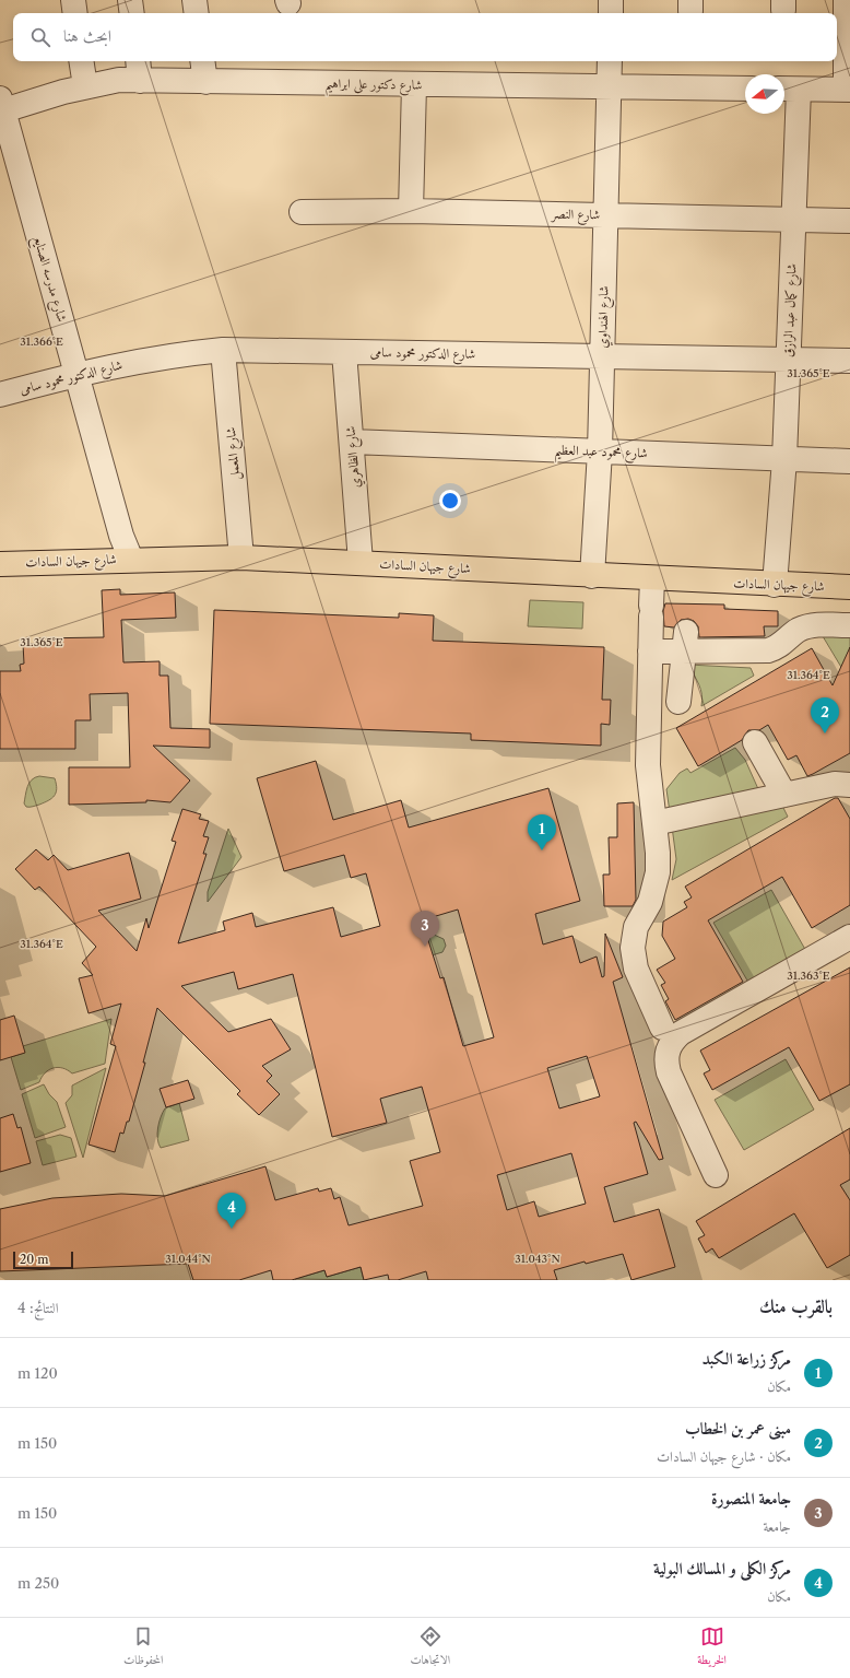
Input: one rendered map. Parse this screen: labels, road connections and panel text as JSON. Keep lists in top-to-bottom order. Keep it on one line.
{"streets":{"main road":["شارع جيهان السادات"],"street":["شارع دكتور على ابراهيم","شارع النصر","شارع مدرسه الصنايع","شارع كمال عبد الرازق","شارع الهنداوي","شارع الدكتور محمود سامى","شارع محمود عبد العظيم","شارع المعمل","شارع الظاهري"]},"crossings":[["شارع دكتور على ابراهيم","شارع مدرسه الصنايع"],["شارع دكتور على ابراهيم","شارع الهنداوي"],["شارع النصر","شارع كمال عبد الرازق"],["شارع النصر","شارع الهنداوي"],["شارع مدرسه الصنايع","شارع الدكتور محمود سامى"],["شارع مدرسه الصنايع","شارع جيهان السادات"],["شارع كمال عبد الرازق","شارع الدكتور محمود سامى"],["شارع كمال عبد الرازق","شارع محمود عبد العظيم"],["شارع كمال عبد الرازق","شارع جيهان السادات"],["شارع الهنداوي","شارع الدكتور محمود سامى"],["شارع الهنداوي","شارع محمود عبد العظيم"],["شارع الهنداوي","شارع جيهان السادات"],["شارع الدكتور محمود سامى","شارع المعمل"],["شارع الدكتور محمود سامى","شارع الظاهري"],["شارع محمود عبد العظيم","شارع الظاهري"],["شارع المعمل","شارع جيهان السادات"],["شارع الظاهري","شارع جيهان السادات"]],"scale_bar":"20 m","north":"left","page":{"search":"ابحث هنا","pins":["2","1","3","4"],"scale":"20 m","heading":["بالقرب منك","النتائج: 4"],"list":[{"mark":"1","name":"مركز زراعة الكبد","note":"مكان","value":"120 m"},{"mark":"2","name":"مبنى عمر بن الخطاب","note":"مكان · شارع جيهان السادات","value":"150 m"},{"mark":"3","name":"جامعة المنصورة","note":"جامعة","value":"150 m"},{"mark":"4","name":"مركز الكلى و المسالك البولية","note":"مكان","value":"250 m"}],"nav":["الخريطة","الاتجاهات","المحفوظات"]},"coordinates":["31.366°E","31.365°E","31.364°E","31.363°E","31.044°N","31.043°N"]}
